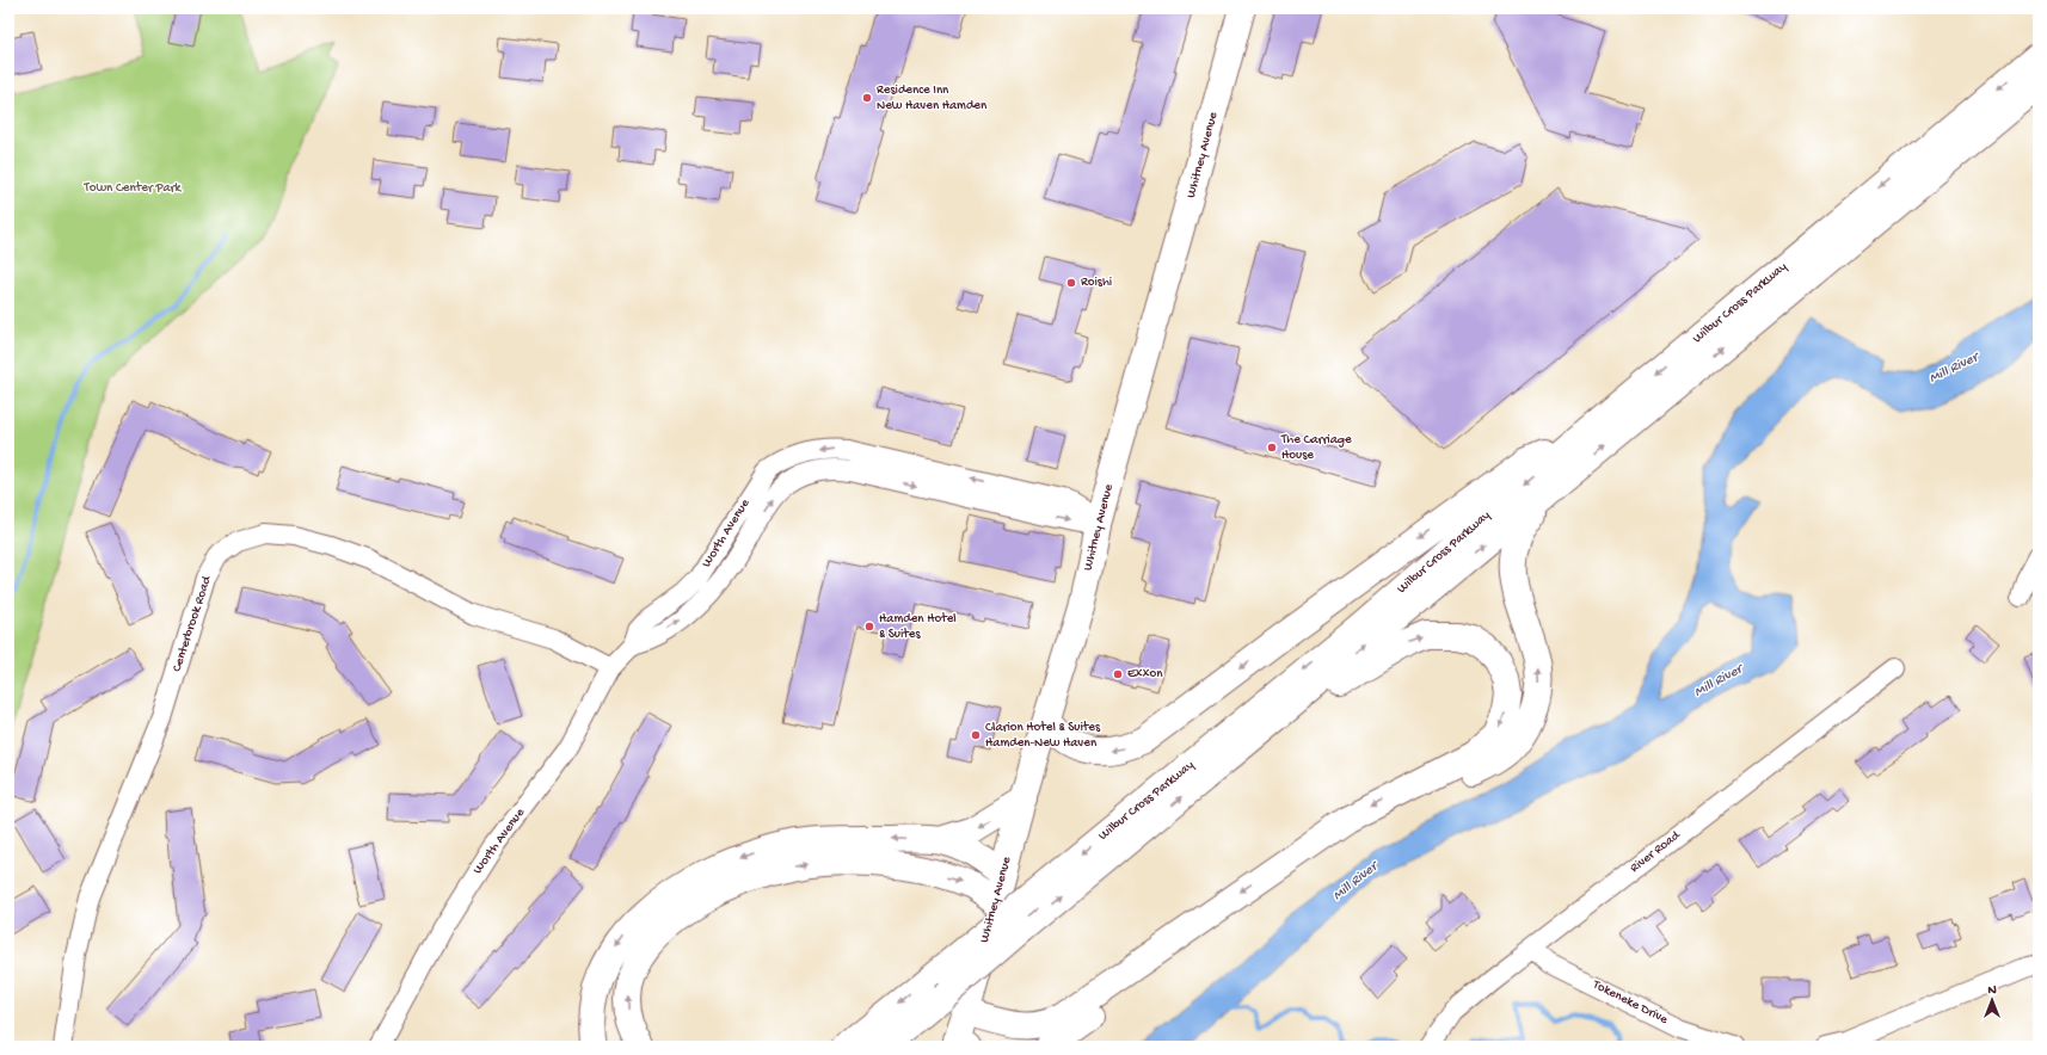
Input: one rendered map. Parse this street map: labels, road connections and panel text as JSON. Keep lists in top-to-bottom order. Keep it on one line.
{"streets":{"main road":["Whitney Avenue","Wilbur Cross Parkway"],"street":["Worth Avenue","Centerbrook Road","River Road","Tokeneke Drive"]},"crossings":[["Whitney Avenue","Worth Avenue"],["Worth Avenue","Centerbrook Road"],["River Road","Tokeneke Drive"]],"water":["Mill River"],"parks":["Town Center Park"],"places":["Residence Inn New Haven Hamden","Roishi","The Carriage House","Hamden Hotel & Suites","Exxon","Clarion Hotel & Suites Hamden-New Haven"],"north":"top"}
